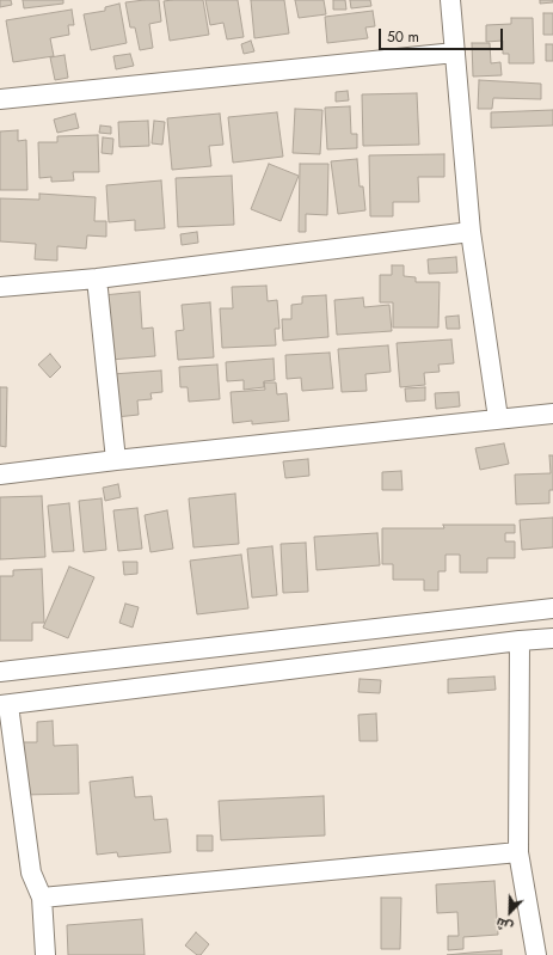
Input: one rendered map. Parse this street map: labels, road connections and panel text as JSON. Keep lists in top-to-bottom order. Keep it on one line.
{"scale_bar":"50 m","north":"bottom left"}
